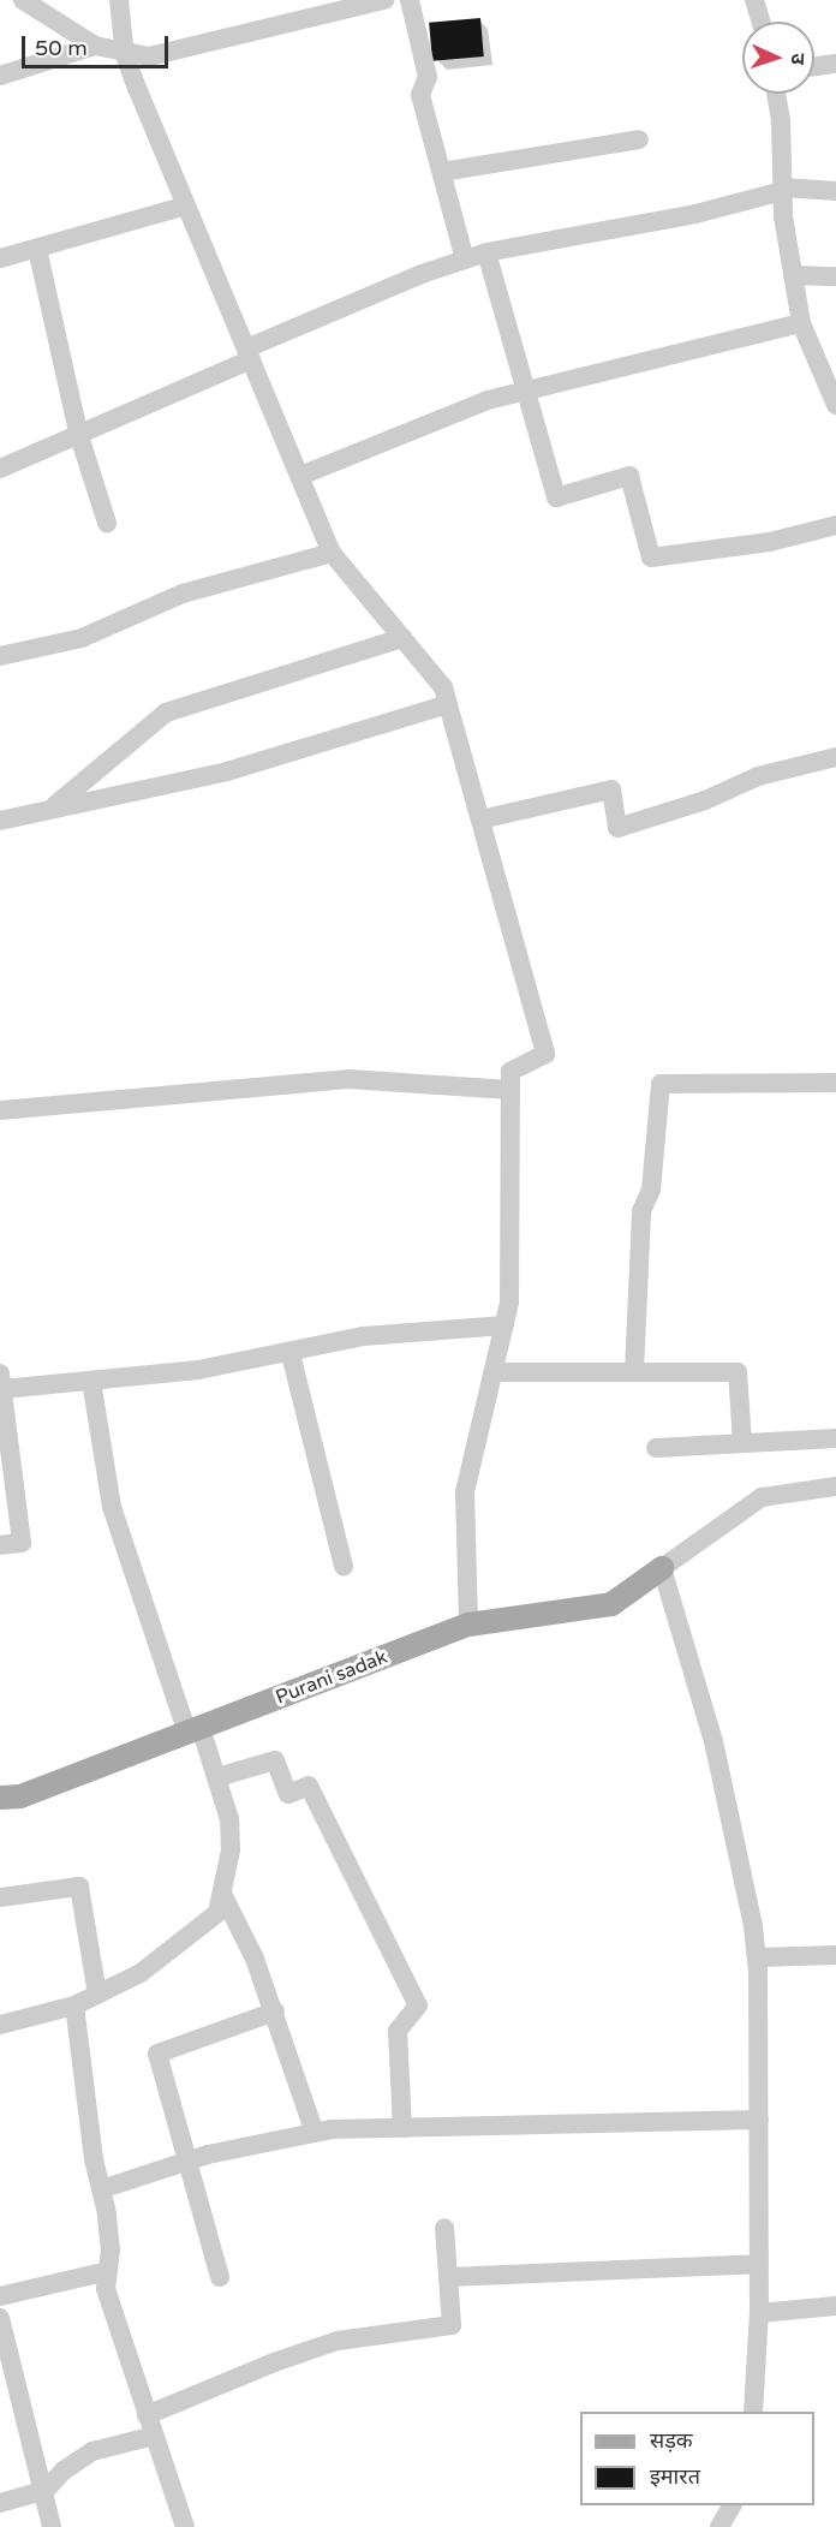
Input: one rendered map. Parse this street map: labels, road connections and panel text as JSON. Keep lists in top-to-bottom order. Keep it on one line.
{"streets":{"main road":["Purani sadak"]},"legend":["सड़क","इमारत"],"scale_bar":"50 m","north":"right"}
